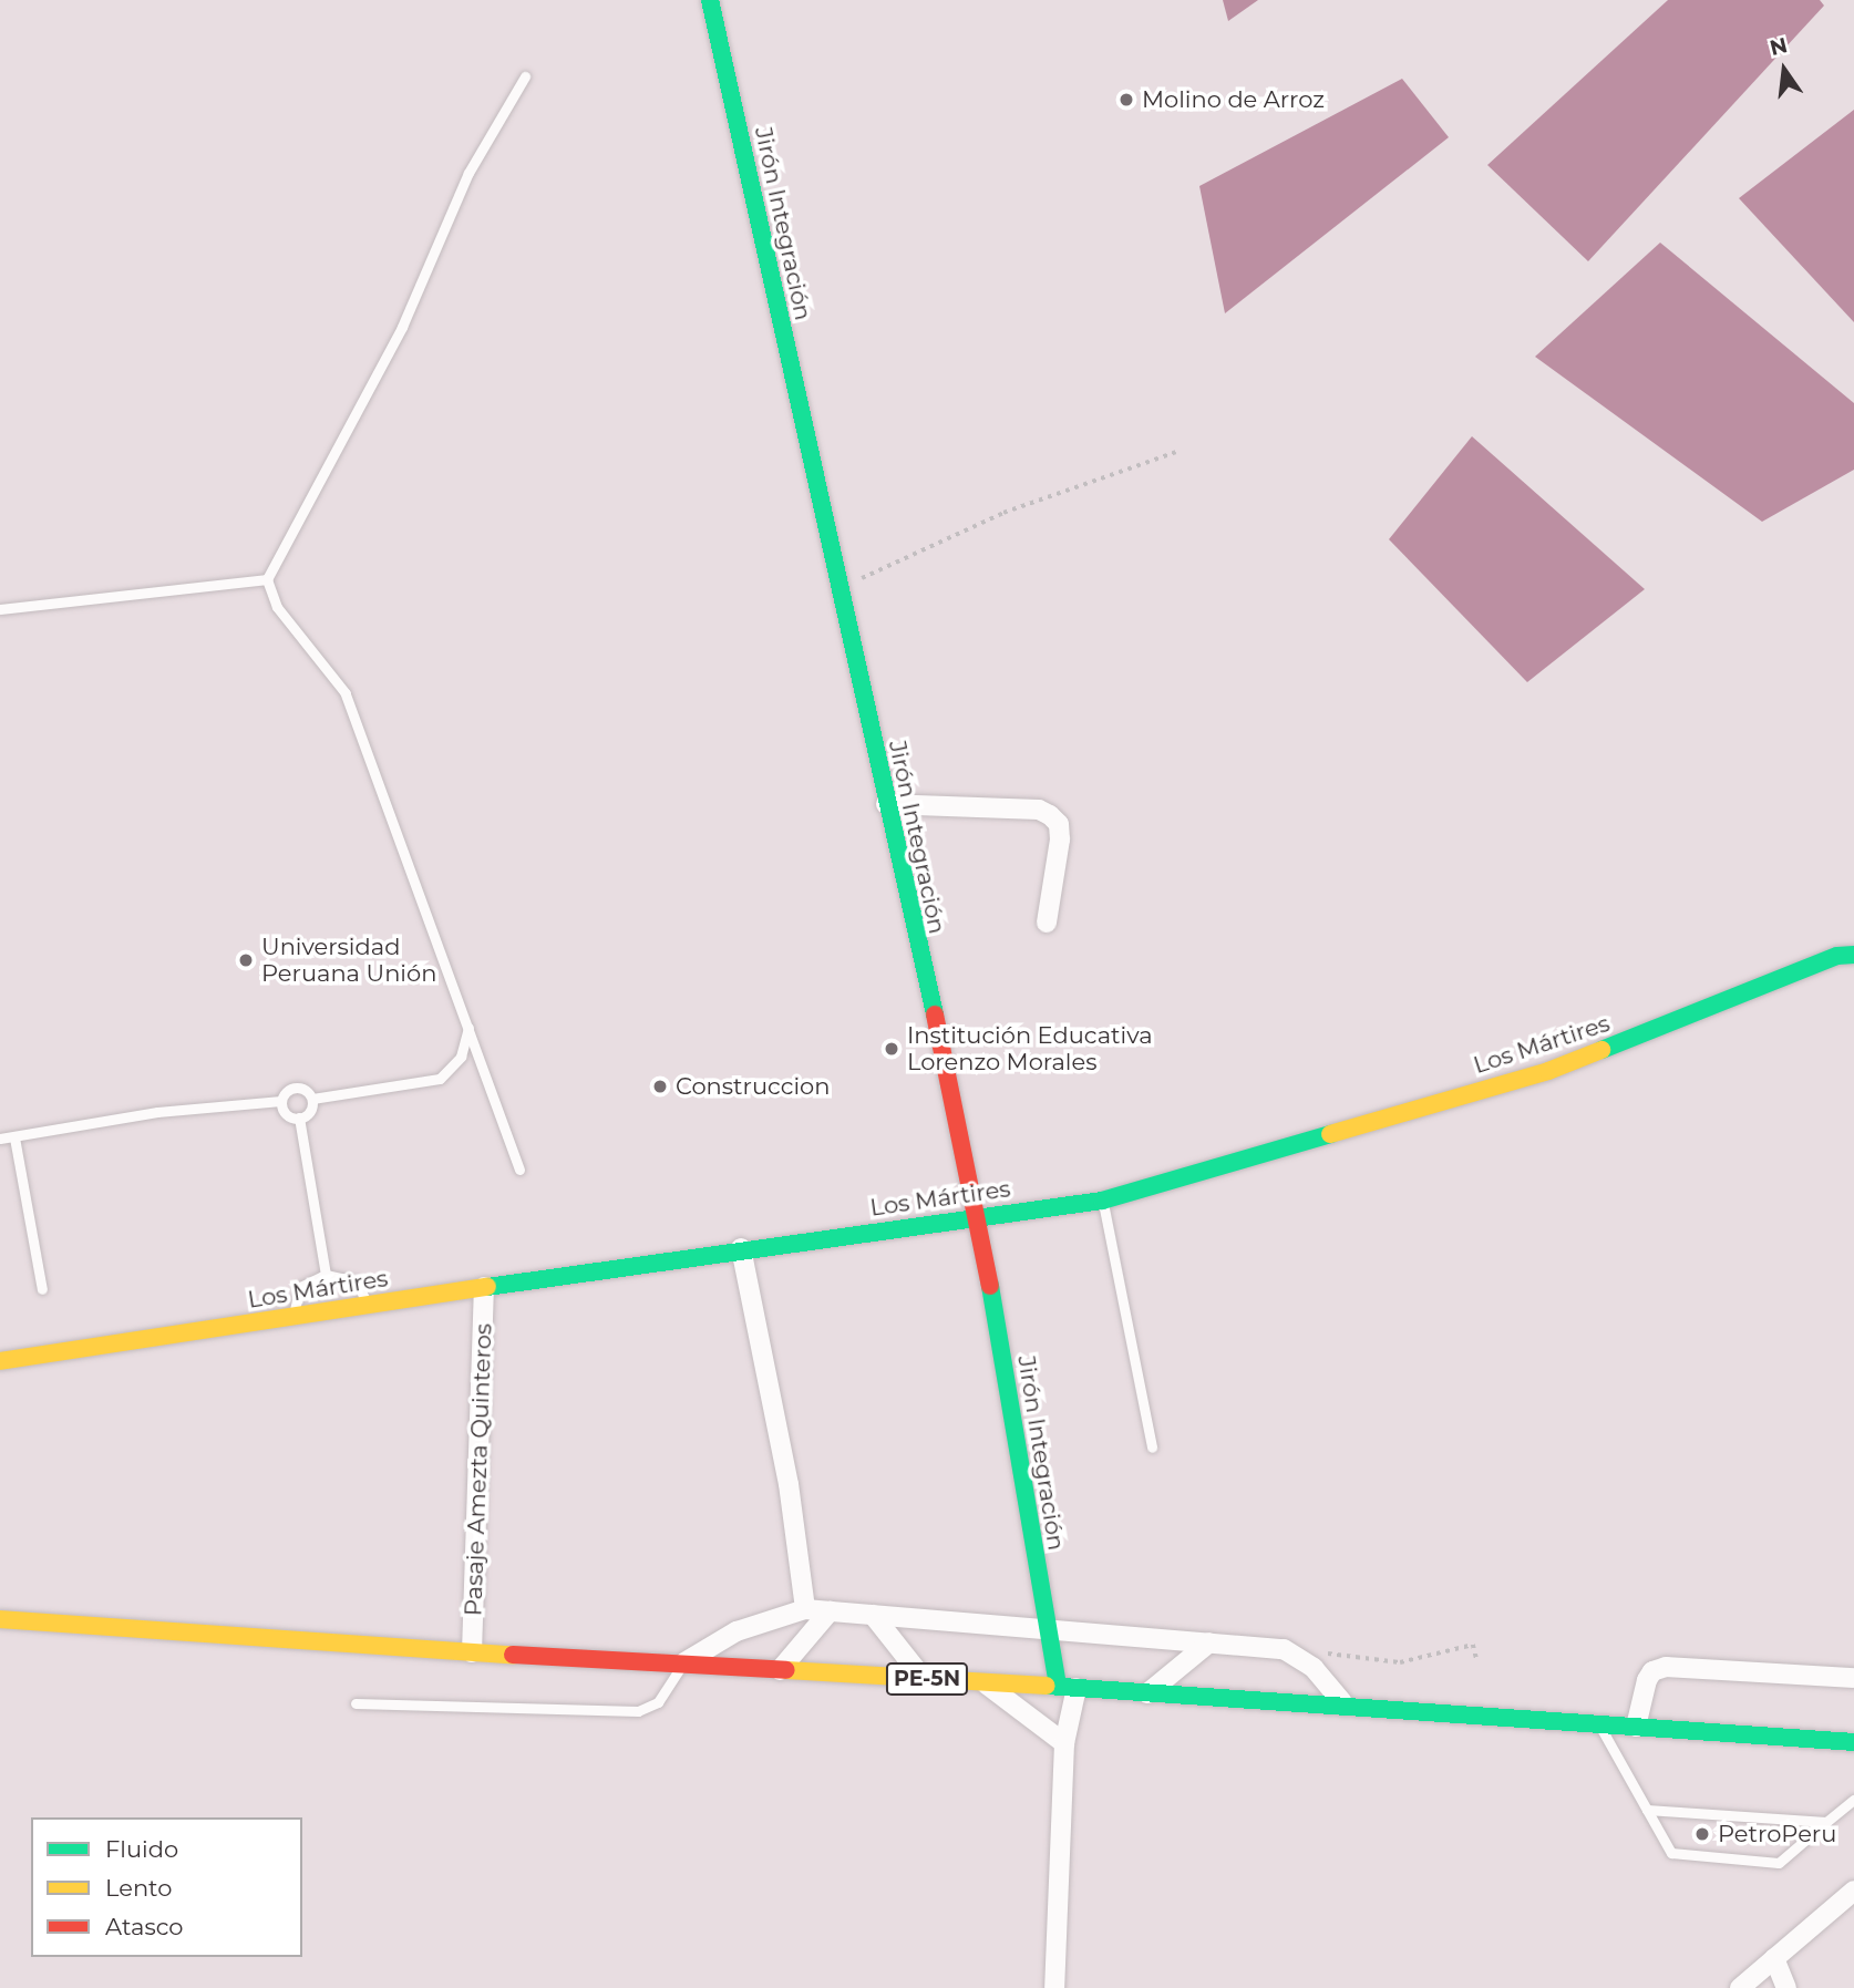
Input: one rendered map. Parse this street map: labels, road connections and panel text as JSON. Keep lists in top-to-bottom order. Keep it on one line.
{"streets":{"street":["Jirón Integración","Los Mártires","Pasaje Amezta Quinteros","PE-5N"]},"crossings":[["Jirón Integración","Los Mártires"],["Jirón Integración","PE-5N"],["Los Mártires","Pasaje Amezta Quinteros"],["Pasaje Amezta Quinteros","PE-5N"]],"places":["Molino de Arroz","Universidad Peruana Unión","Institución Educativa Lorenzo Morales","Construccion","PetroPeru"],"legend":["Fluido","Lento","Atasco"],"north":"top"}
